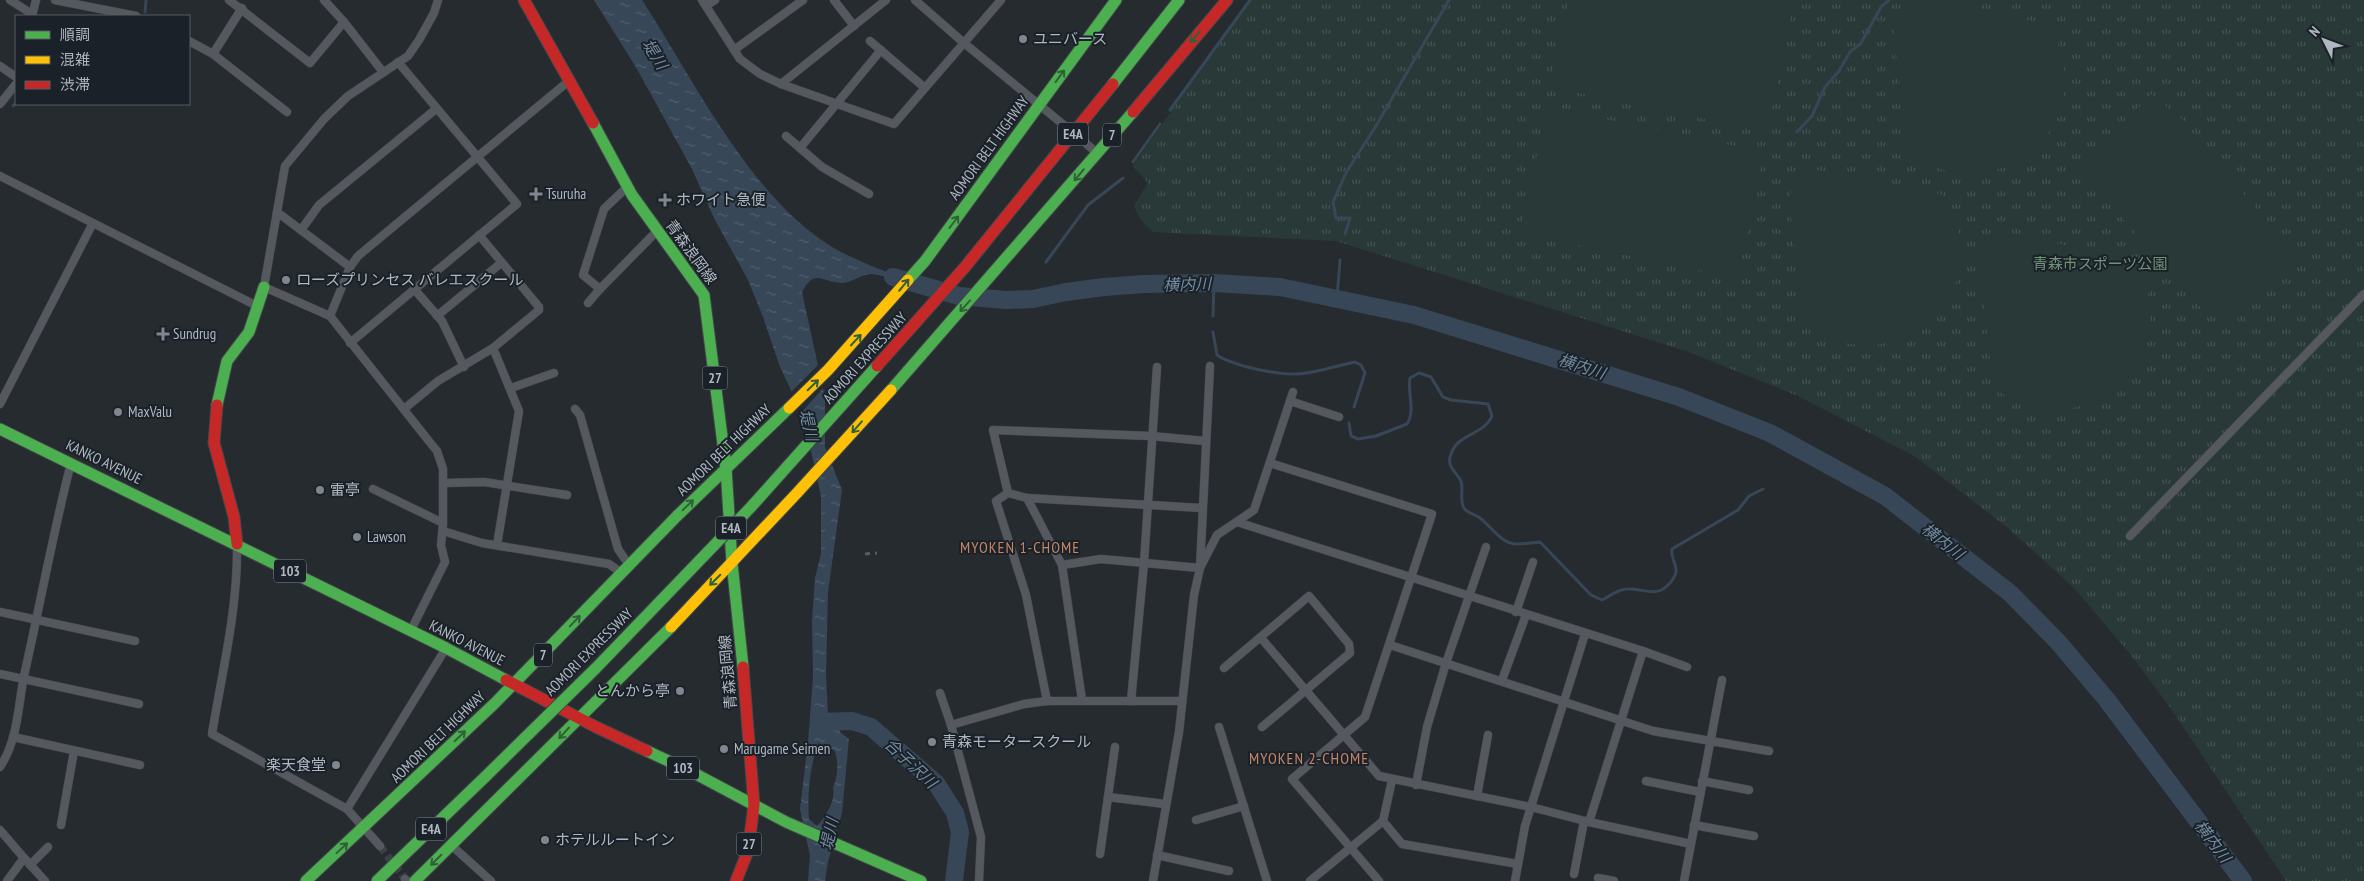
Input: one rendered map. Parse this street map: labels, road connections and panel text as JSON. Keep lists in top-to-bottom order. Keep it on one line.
{"streets":{"main road":["E4A","7","AOMORI BELT HIGHWAY","青森浪岡線","AOMORI EXPRESSWAY","27","KANKO AVENUE","103"]},"crossings":[["7","青森浪岡線"],["7","KANKO AVENUE"],["AOMORI BELT HIGHWAY","青森浪岡線"],["AOMORI BELT HIGHWAY","KANKO AVENUE"],["青森浪岡線","KANKO AVENUE"]],"districts":["MYOKEN 1-CHOME","MYOKEN 2-CHOME"],"water":["堤川","横内川","合子沢川"],"parks":["青森市スポーツ公園"],"places":{"other":["ユニバース","ローズプリンセス バレエスクール","MaxValu","雷亭","Lawson","とんから亭","青森モータースクール","Marugame Seimen","楽天食堂","ホテルルートイン"],"health":["Tsuruha","ホワイト急便","Sundrug"]},"legend":["順調","混雑","渋滞"],"north":"top left"}
